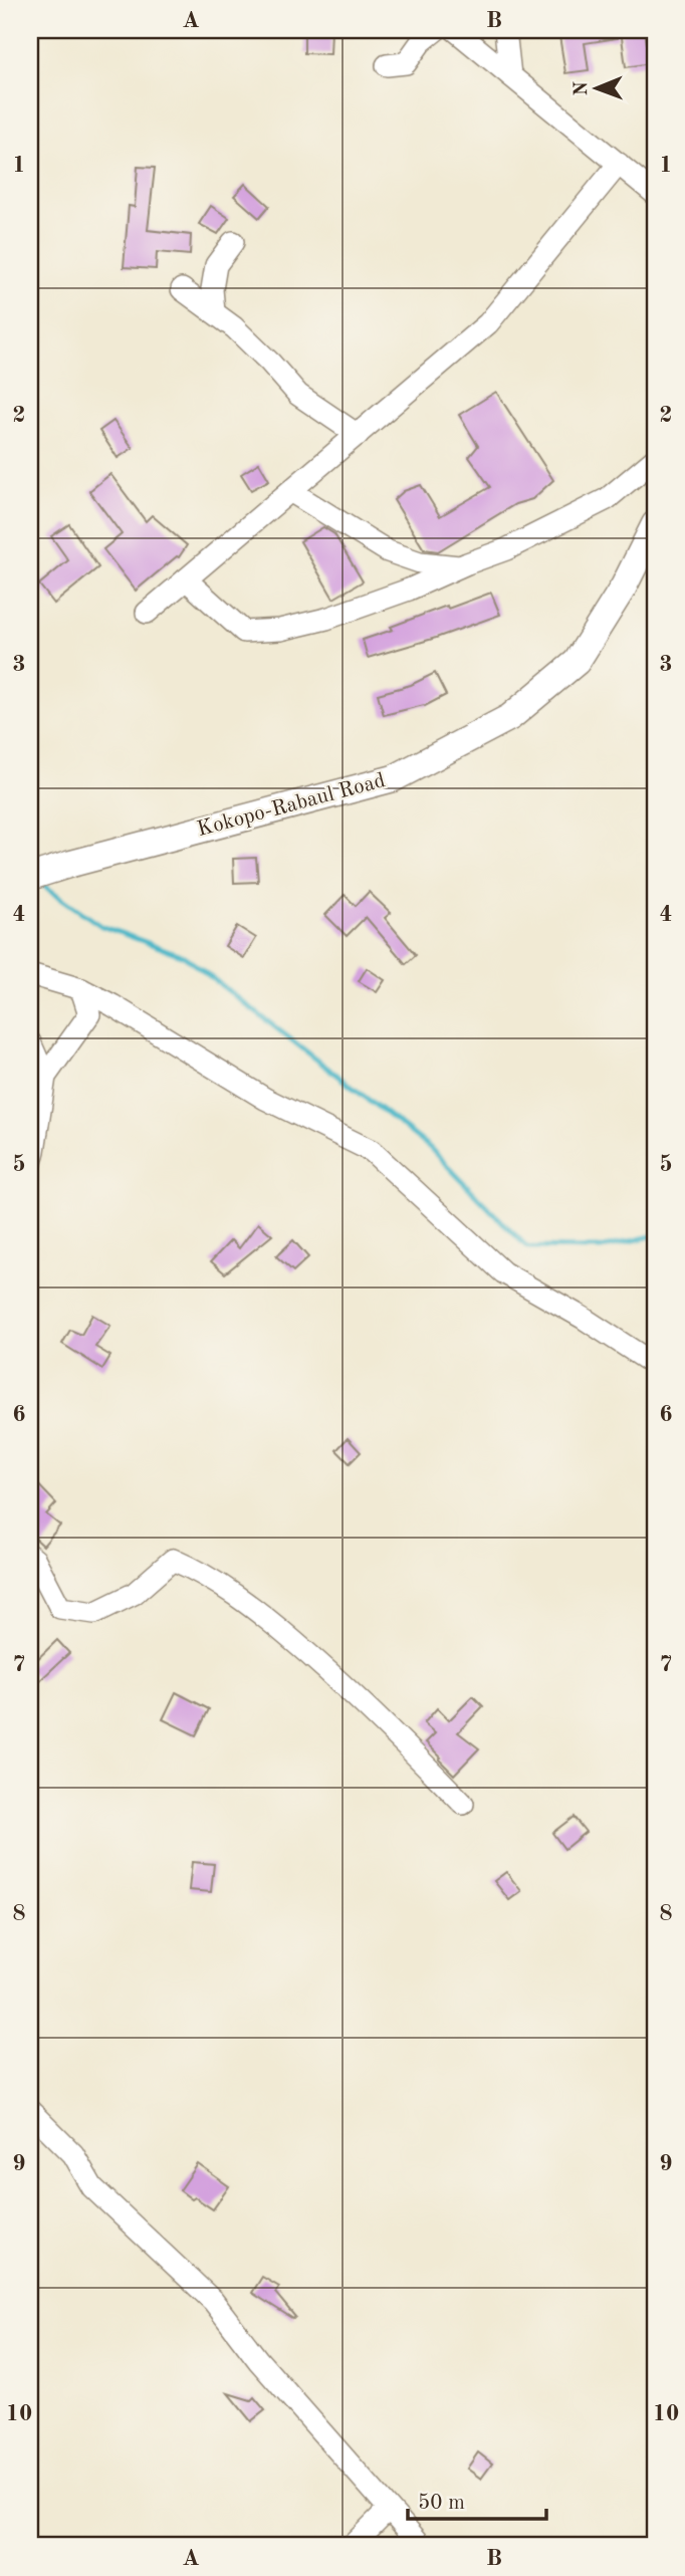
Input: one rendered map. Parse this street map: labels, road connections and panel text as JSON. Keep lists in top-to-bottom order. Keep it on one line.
{"streets":{"main road":["Kokopo-Rabaul Road"]},"scale_bar":"50 m","north":"left","grid":{"columns":["A","B"],"rows":["1","2","3","4","5","6","7","8","9","10"]}}
